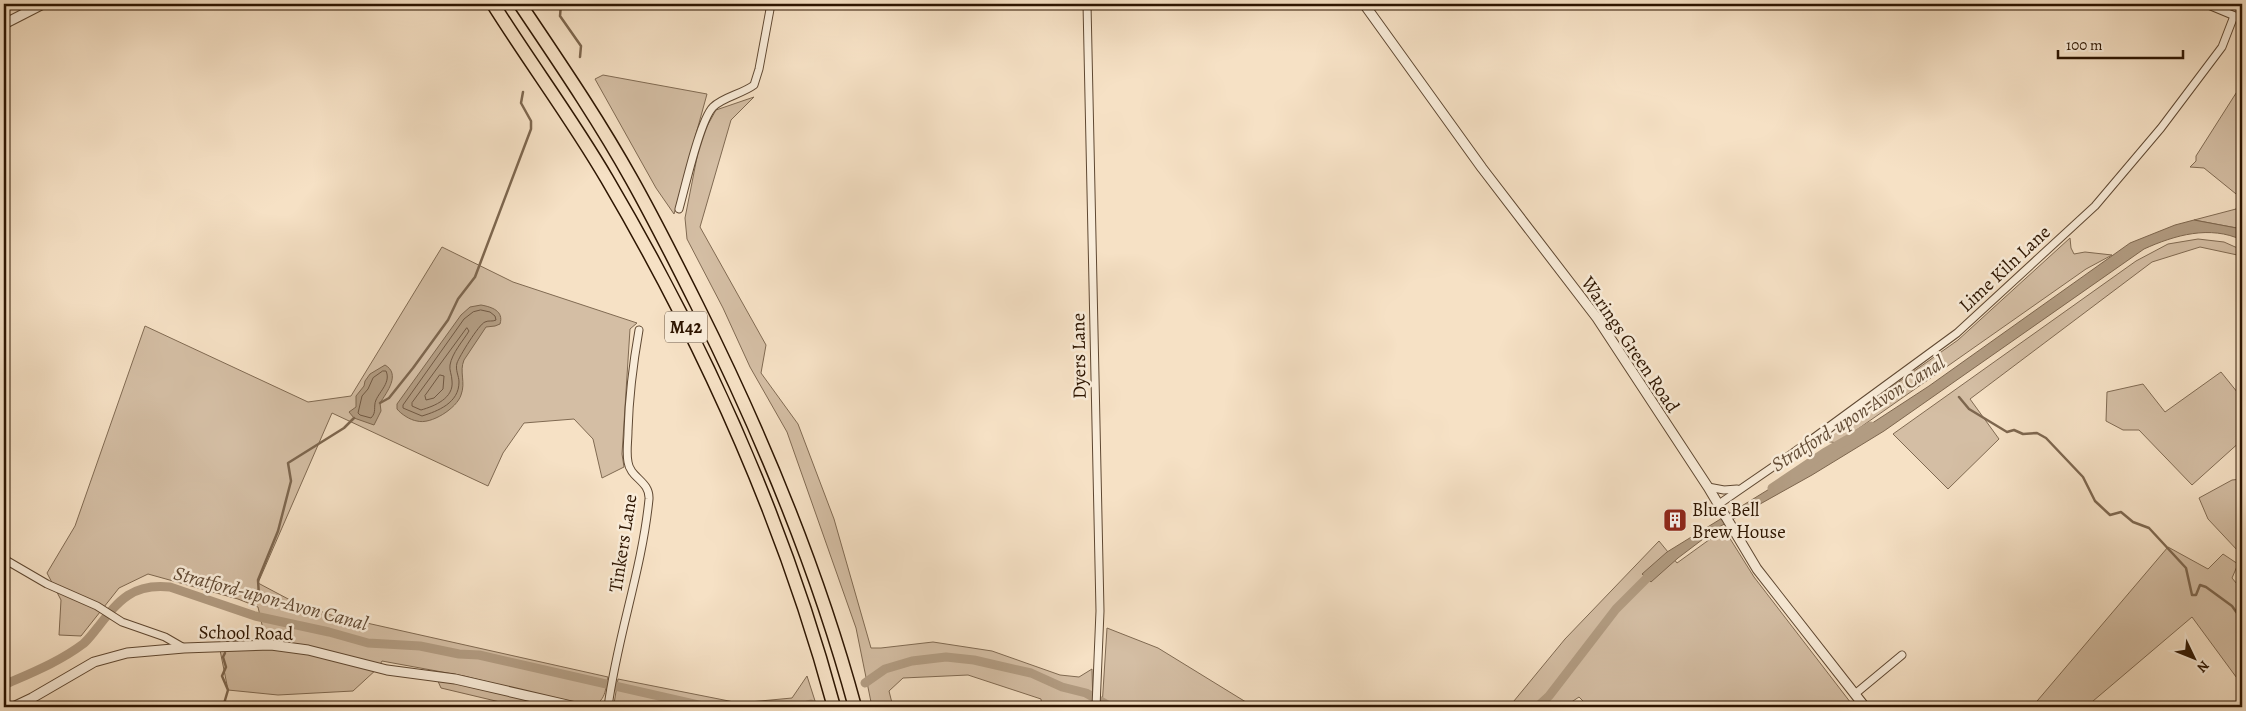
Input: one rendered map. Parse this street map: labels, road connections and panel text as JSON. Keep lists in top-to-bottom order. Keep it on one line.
{"streets":{"highway":["M42"],"street":["Lime Kiln Lane","Warings Green Road","Dyers Lane","Tinkers Lane","School Road"]},"crossings":[["Lime Kiln Lane","Warings Green Road"]],"water":["Stratford-upon-Avon Canal"],"places":{"building":["Blue Bell Brew House"]},"scale_bar":"100 m","north":"bottom right"}
